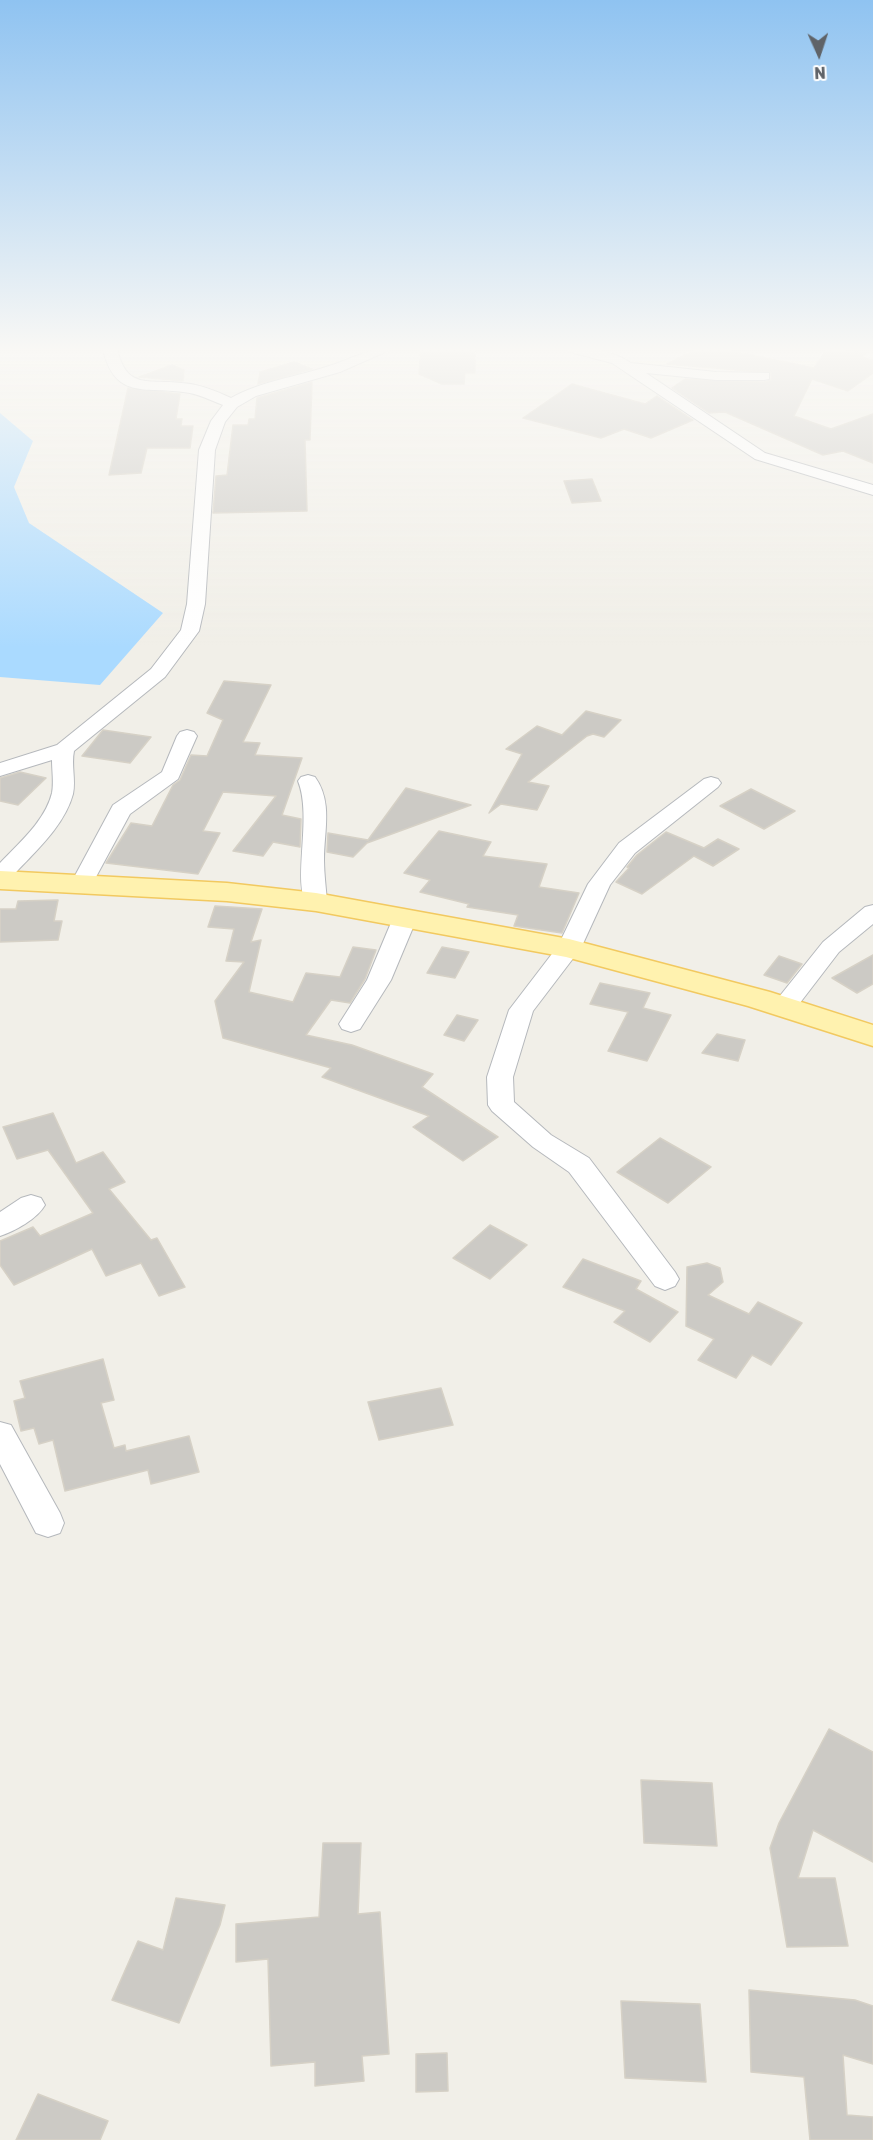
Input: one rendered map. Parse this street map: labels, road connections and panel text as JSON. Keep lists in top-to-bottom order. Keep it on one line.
{"north":"bottom"}
